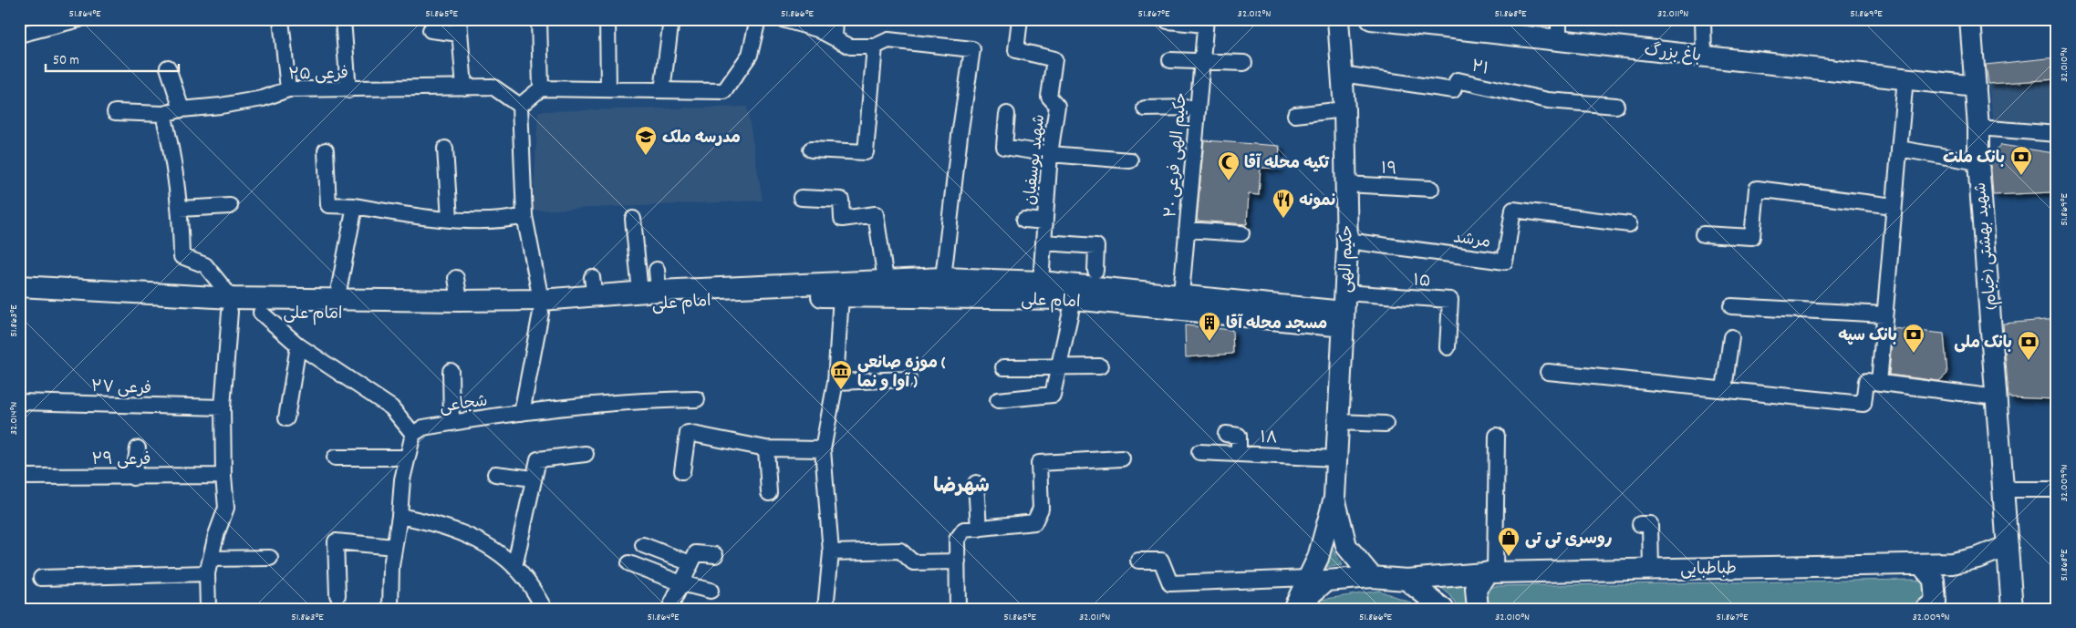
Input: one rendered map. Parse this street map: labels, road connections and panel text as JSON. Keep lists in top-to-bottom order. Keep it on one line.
{"streets":{"main road":["باغ بزرگ","شهید بهشتی (خیام)","حکیم الهی","امام علی","طباطبایی"],"street":["۲۱","فرعی ۲۵","حکیم الهی فرعی ۲۰","شهید یوسفیان","۱۹","مرشد","۱۵","فرعی ۲۷","شجاعی","۱۸","فرعی ۲۹"]},"crossings":[["باغ بزرگ","شهید بهشتی (خیام)"],["۲۱","حکیم الهی"],["۱۹","حکیم الهی"],["مرشد","حکیم الهی"],["شهید بهشتی (خیام)","طباطبایی"],["حکیم الهی","۱۵"],["حکیم الهی","امام علی"],["حکیم الهی","۱۸"],["۱۵","امام علی"]],"districts":["شهرضا"],"places":{"school or university":["مدرسه ملک"],"bank":["بانک ملت","بانک سپه","بانک ملی"],"mosque":["تکیه محله آقا"],"restaurant":["نمونه"],"building":["مسجد محله آقا"],"museum":["موزه صانعی ( آوا و نما )"],"shop":["روسری تی تی"]},"scale_bar":"50 m","coordinates":["51.864°E","51.865°E","51.866°E","51.867°E","32.012°N","51.868°E","32.011°N","51.869°E","32.010°N","51.863°E","32.014°N","32.009°N"]}
